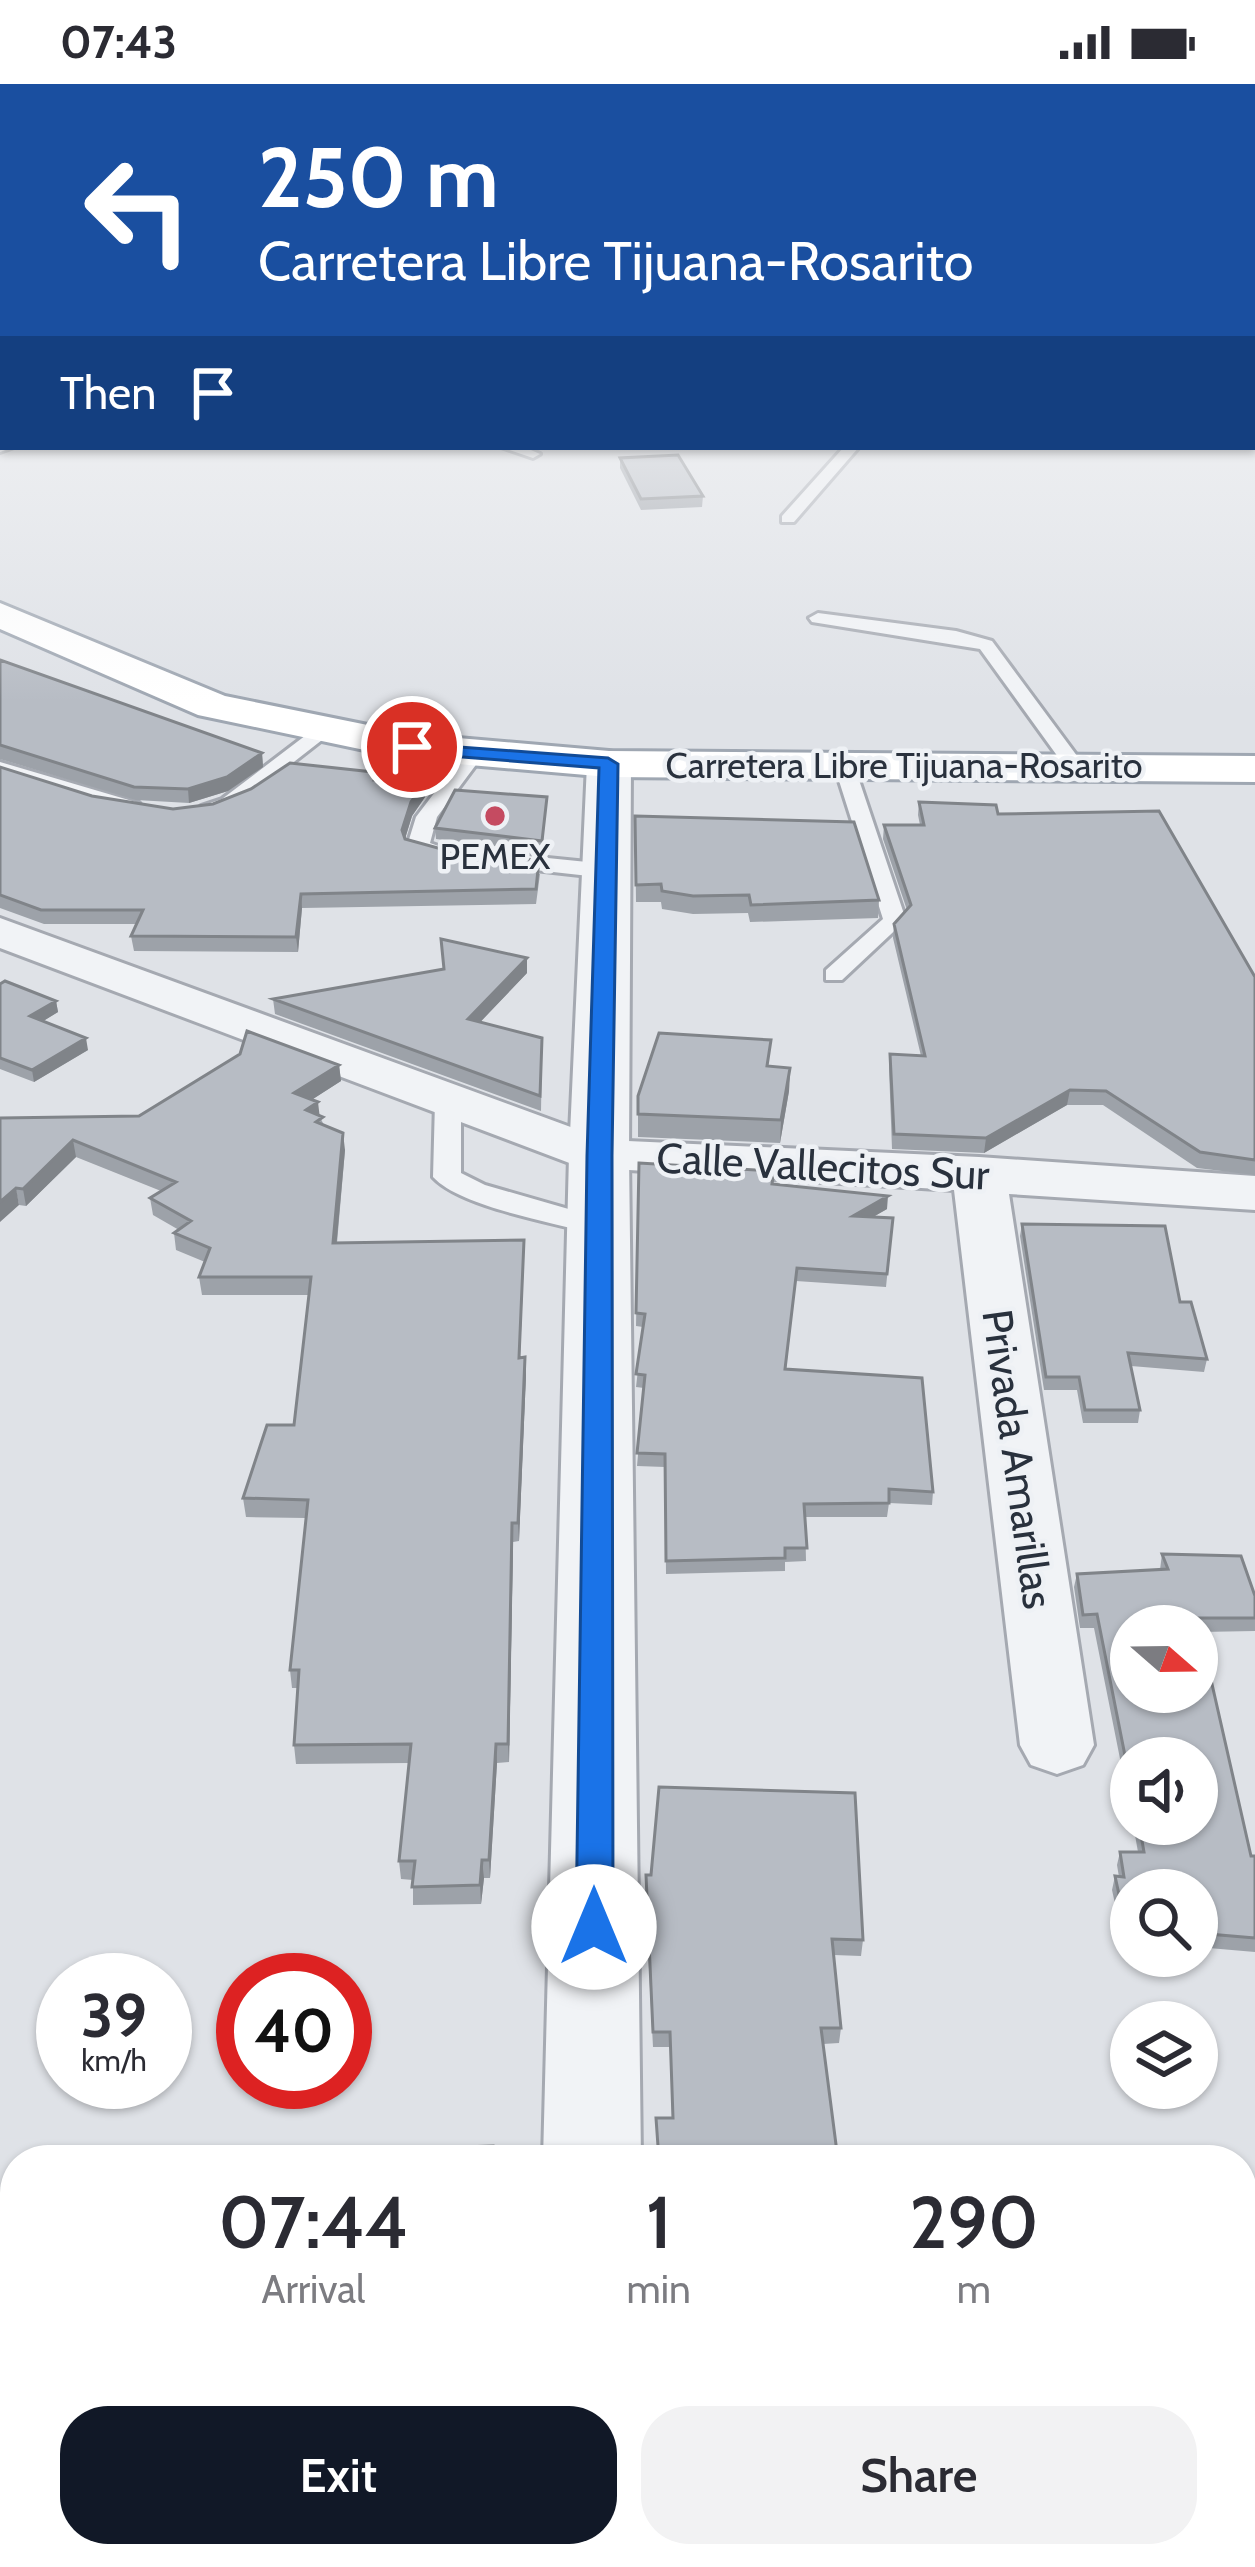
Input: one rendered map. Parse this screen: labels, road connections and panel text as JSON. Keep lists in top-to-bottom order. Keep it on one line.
{"streets":{"main road":["Carretera Libre Tijuana-Rosarito"],"street":["Calle Vallecitos Sur","Privada Amarillas"]},"crossings":[["Calle Vallecitos Sur","Privada Amarillas"]],"places":["PEMEX"],"north":"right","page":{"status":"07:43","turn":["250 m","Carretera Libre Tijuana-Rosarito"],"then":"Then","speed":"39 km/h","limit":"40","eta":["07:44","Arrival","1","min","290","m"],"buttons":["Exit","Share"]}}
